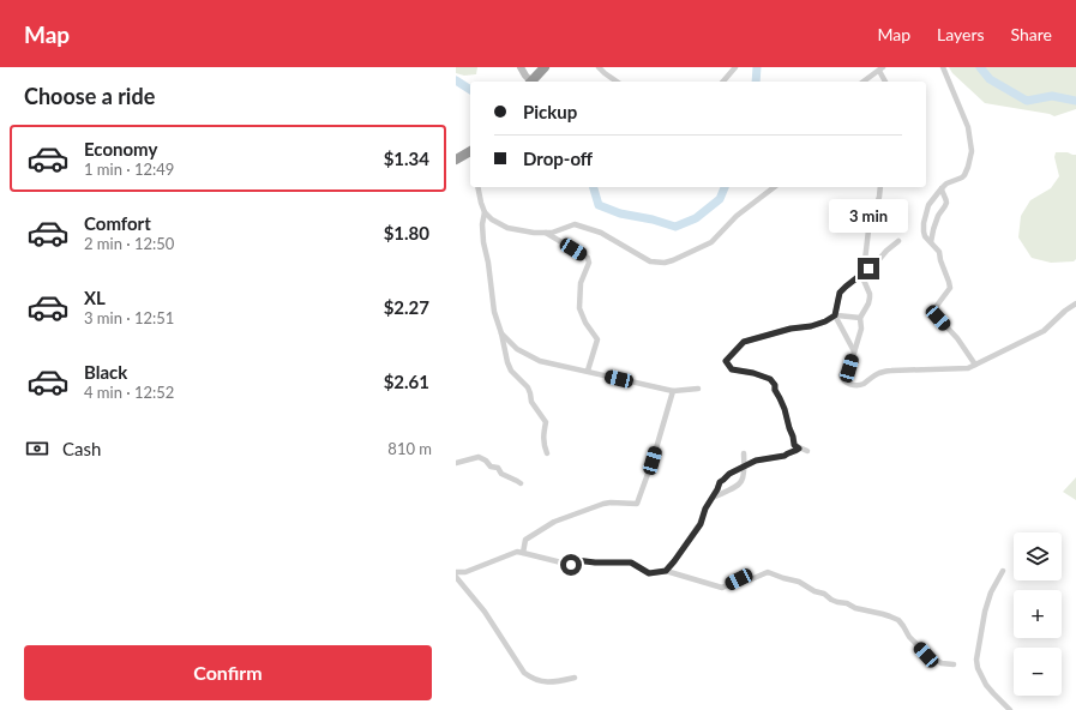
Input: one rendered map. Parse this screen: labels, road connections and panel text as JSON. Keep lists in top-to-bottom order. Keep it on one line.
{"page":{"header":"Map","nav":["Map","Layers","Share"],"heading":"Choose a ride","banner":["Pickup","Drop-off"],"list":[{"name":"Economy","note":"1 min · 12:49","value":"$1.34"},{"name":"Comfort","note":"2 min · 12:50","value":"$1.80"},{"name":"XL","note":"3 min · 12:51","value":"$2.27"},{"name":"Black","note":"4 min · 12:52","value":"$2.61"}],"bubble":"3 min","pay":["Cash","810 m"],"map_buttons":["+","−"],"buttons":"Confirm"}}
